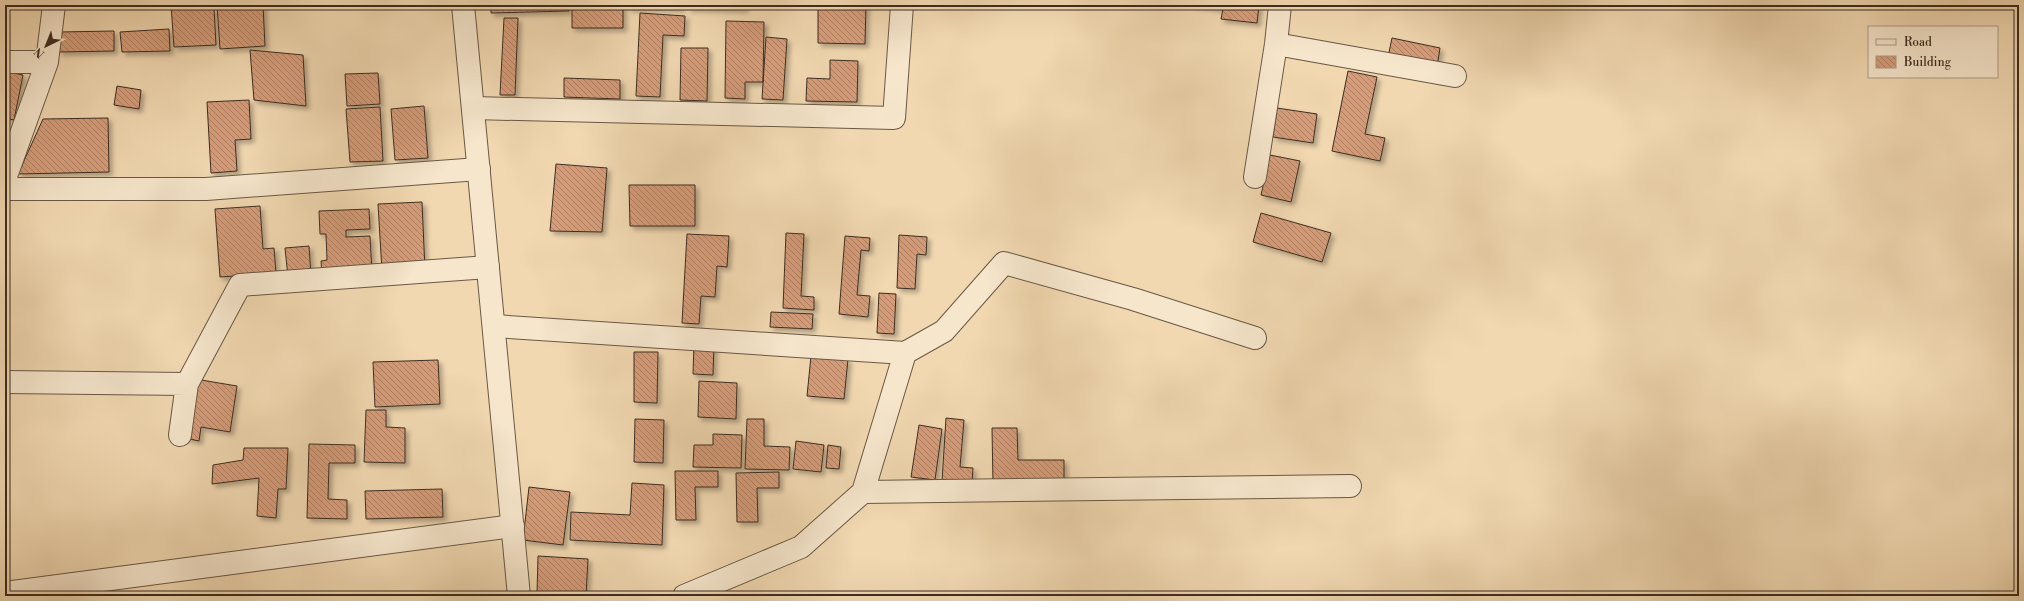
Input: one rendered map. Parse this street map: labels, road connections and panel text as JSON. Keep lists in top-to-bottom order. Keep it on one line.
{"legend":["Road","Building"],"north":"bottom left"}
